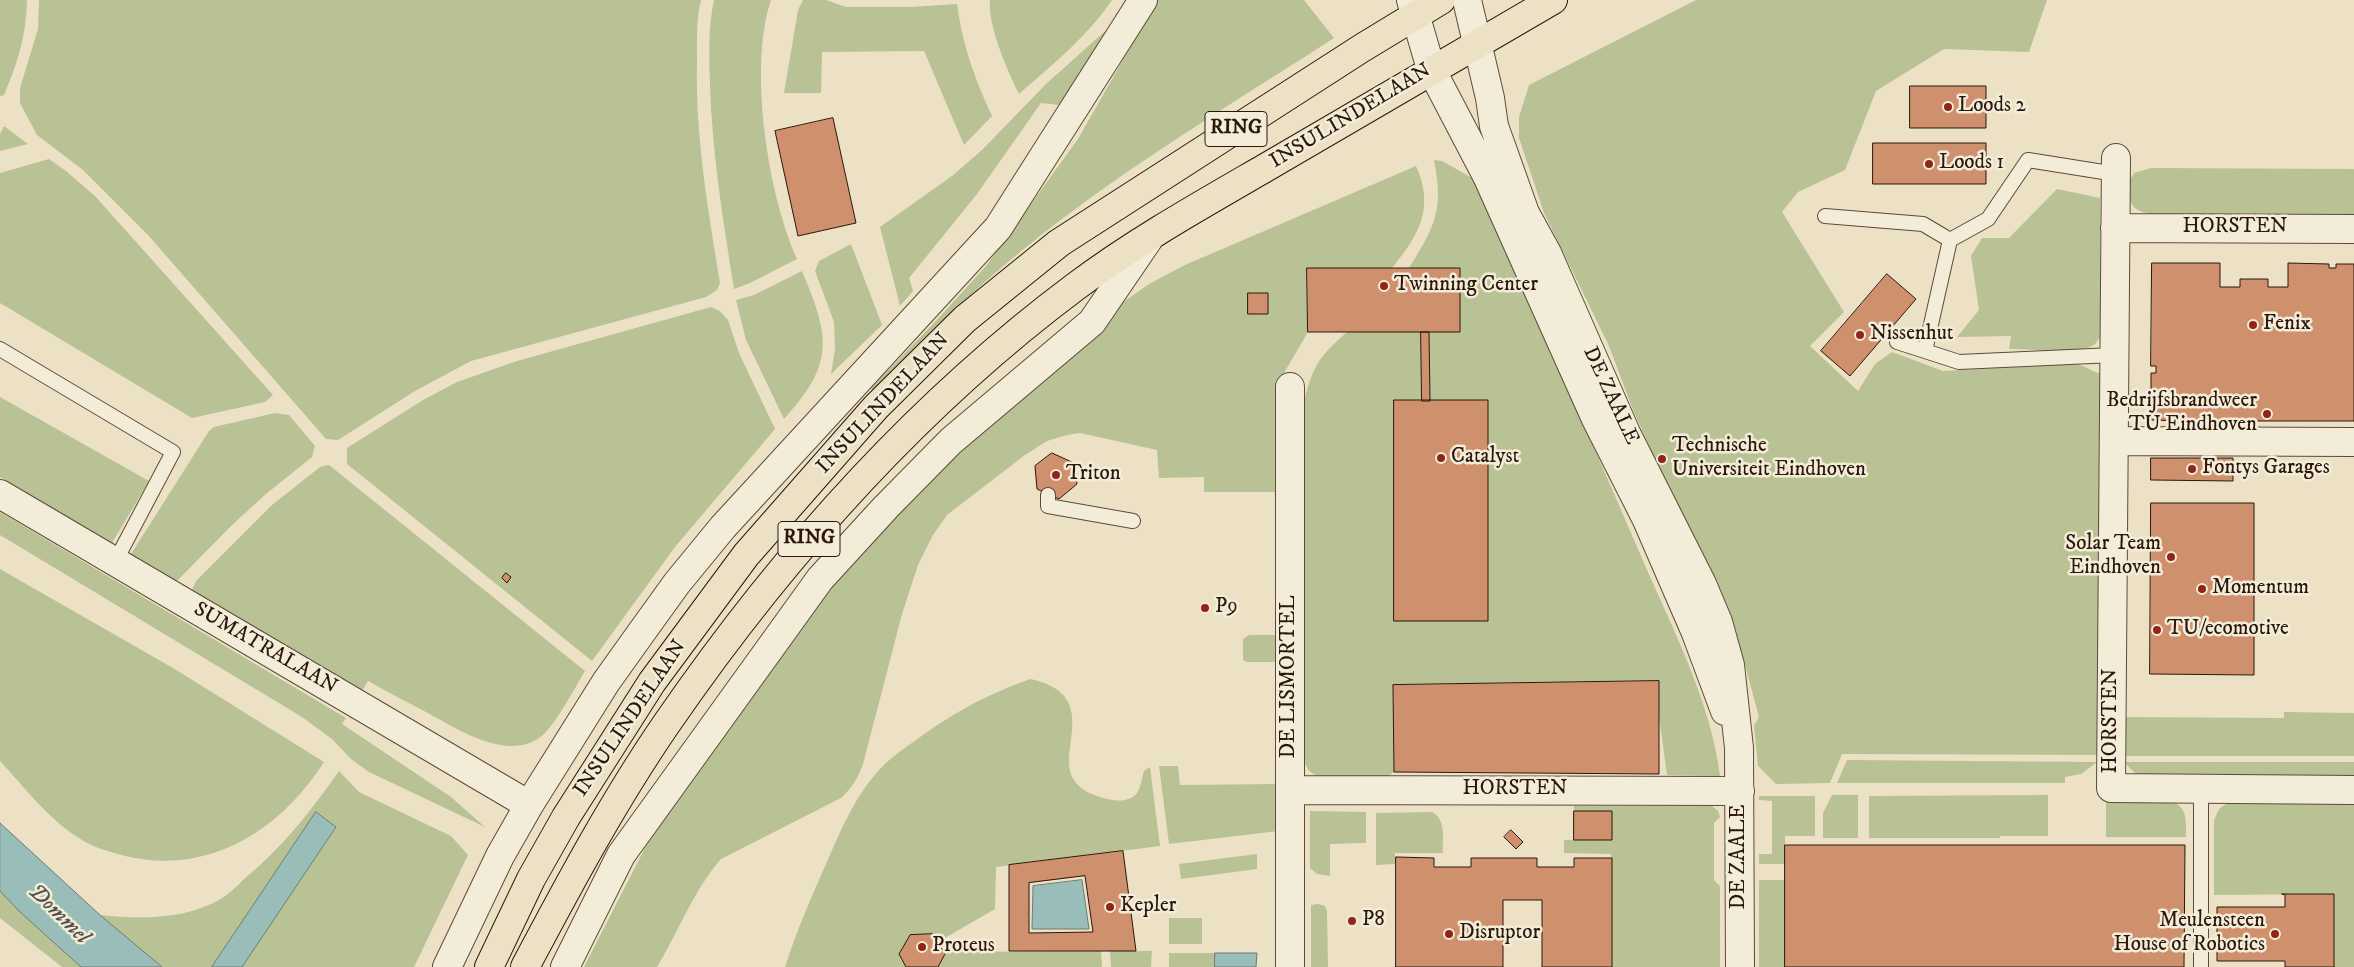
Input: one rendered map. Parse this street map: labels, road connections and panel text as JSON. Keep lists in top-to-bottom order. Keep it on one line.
{"streets":{"main road":["INSULINDELAAN","RING"],"street":["HORSTEN","DE ZAALE","SUMATRALAAN","DE LISMORTEL"]},"crossings":[["INSULINDELAAN","DE ZAALE"],["INSULINDELAAN","SUMATRALAAN"],["HORSTEN","DE ZAALE"],["HORSTEN","DE LISMORTEL"]],"water":["Dommel"],"places":["Loods 2","Loods 1","Twinning Center","Fenix","Nissenhut","Bedrijfsbrandweer TU Eindhoven","Catalyst","Technische Universiteit Eindhoven","Fontys Garages","Triton","Solar Team Eindhoven","Momentum","P9","TU/ecomotive","Kepler","P8","Disruptor","Meulensteen House of Robotics","Proteus"]}
